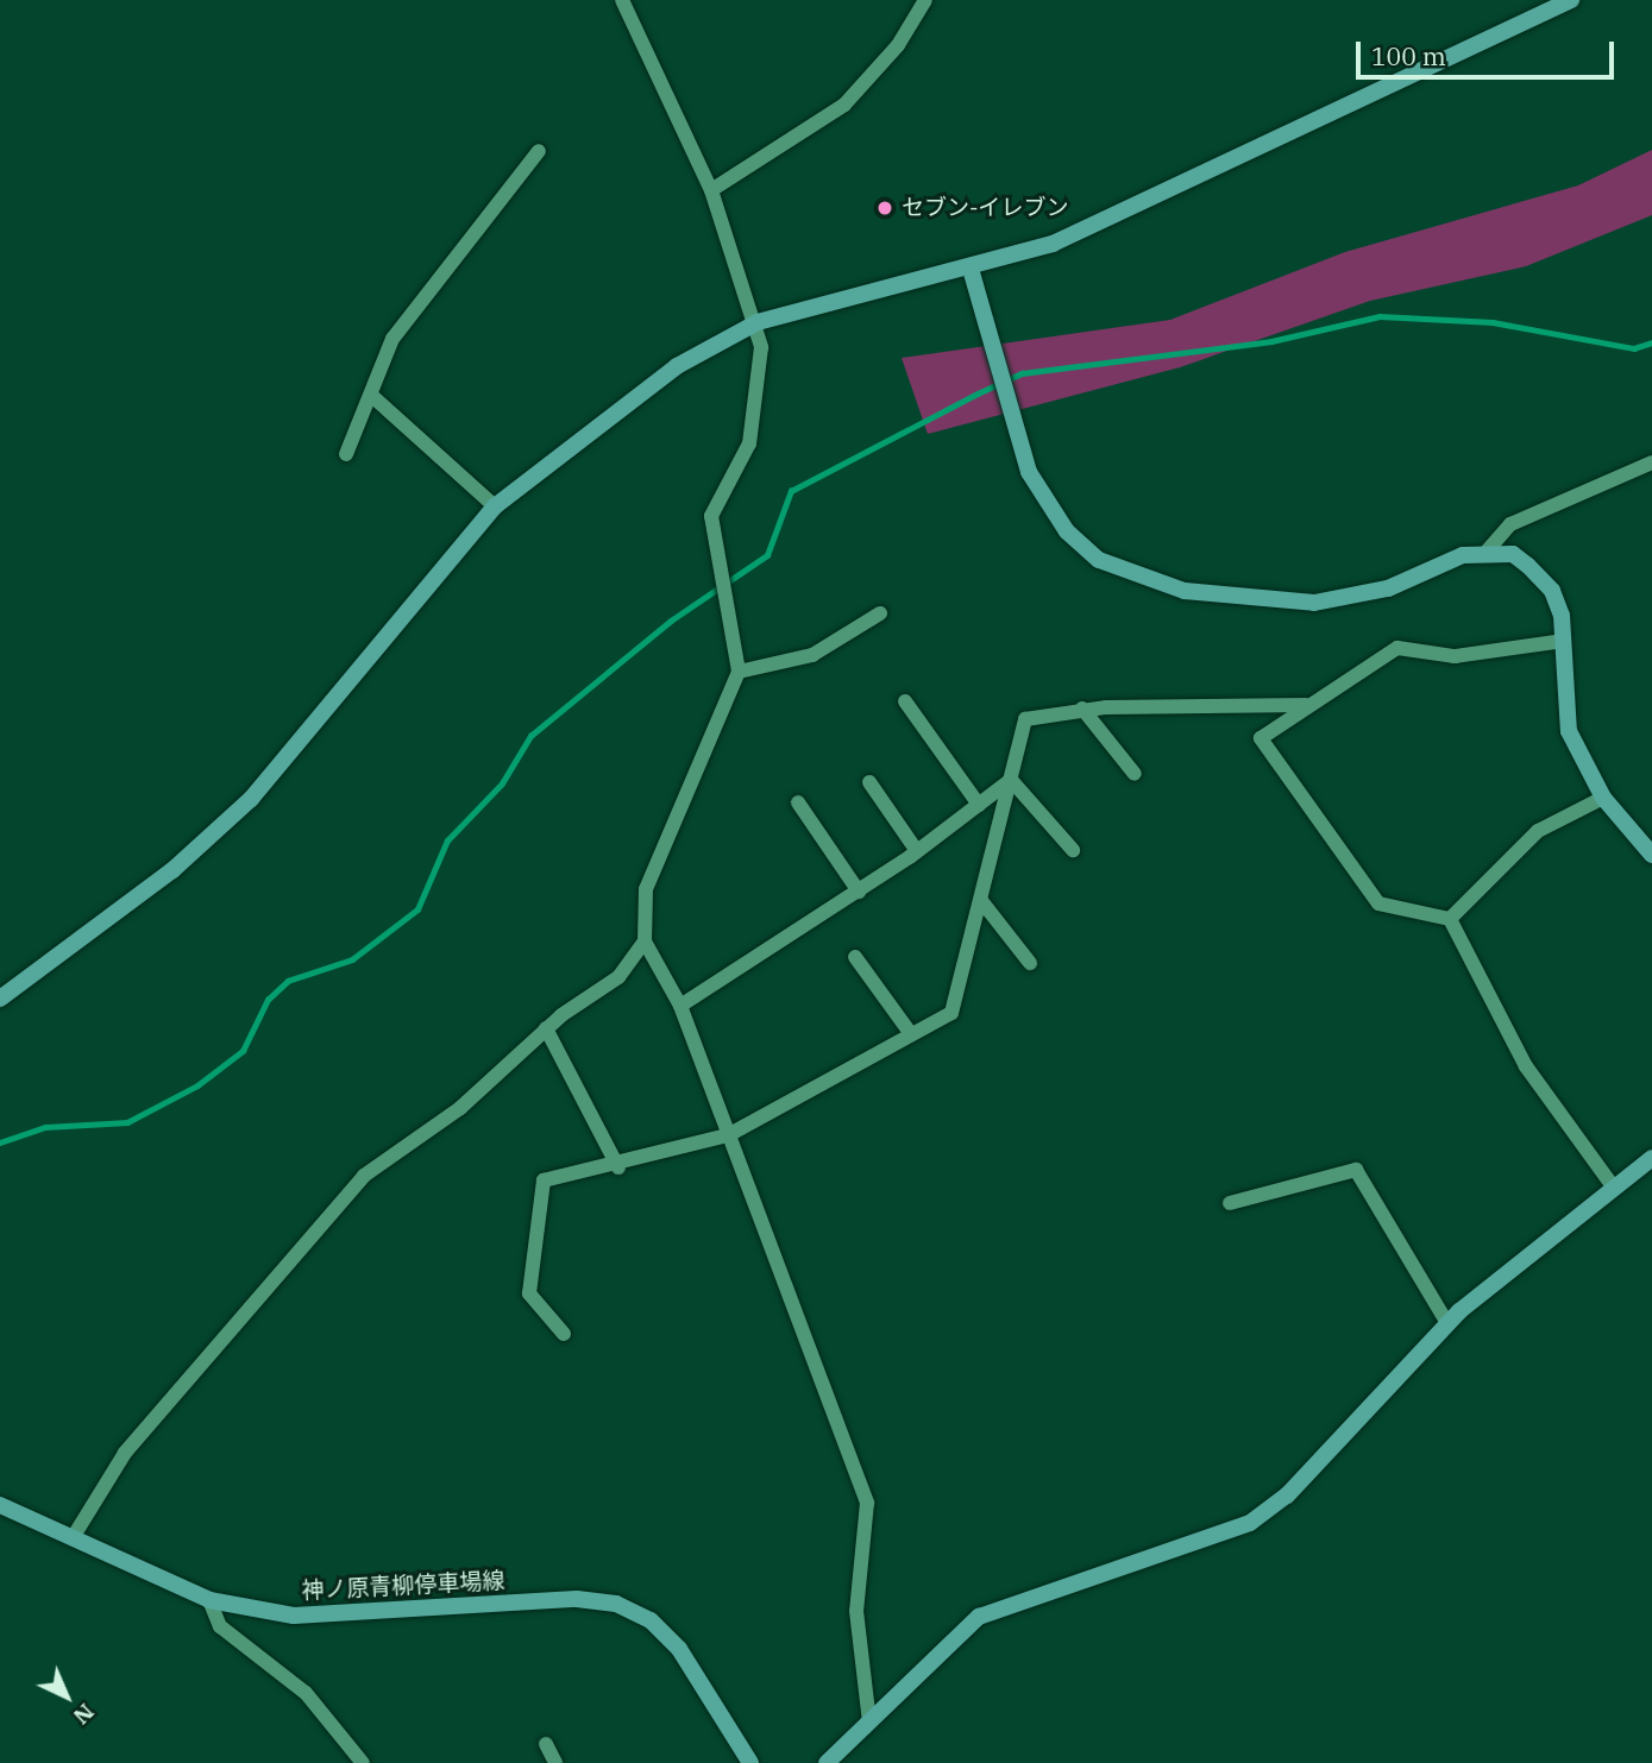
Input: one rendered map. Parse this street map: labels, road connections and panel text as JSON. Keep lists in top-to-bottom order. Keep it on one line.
{"streets":{"street":["神ノ原青柳停車場線"]},"places":["セブン-イレブン"],"scale_bar":"100 m","north":"bottom right"}
